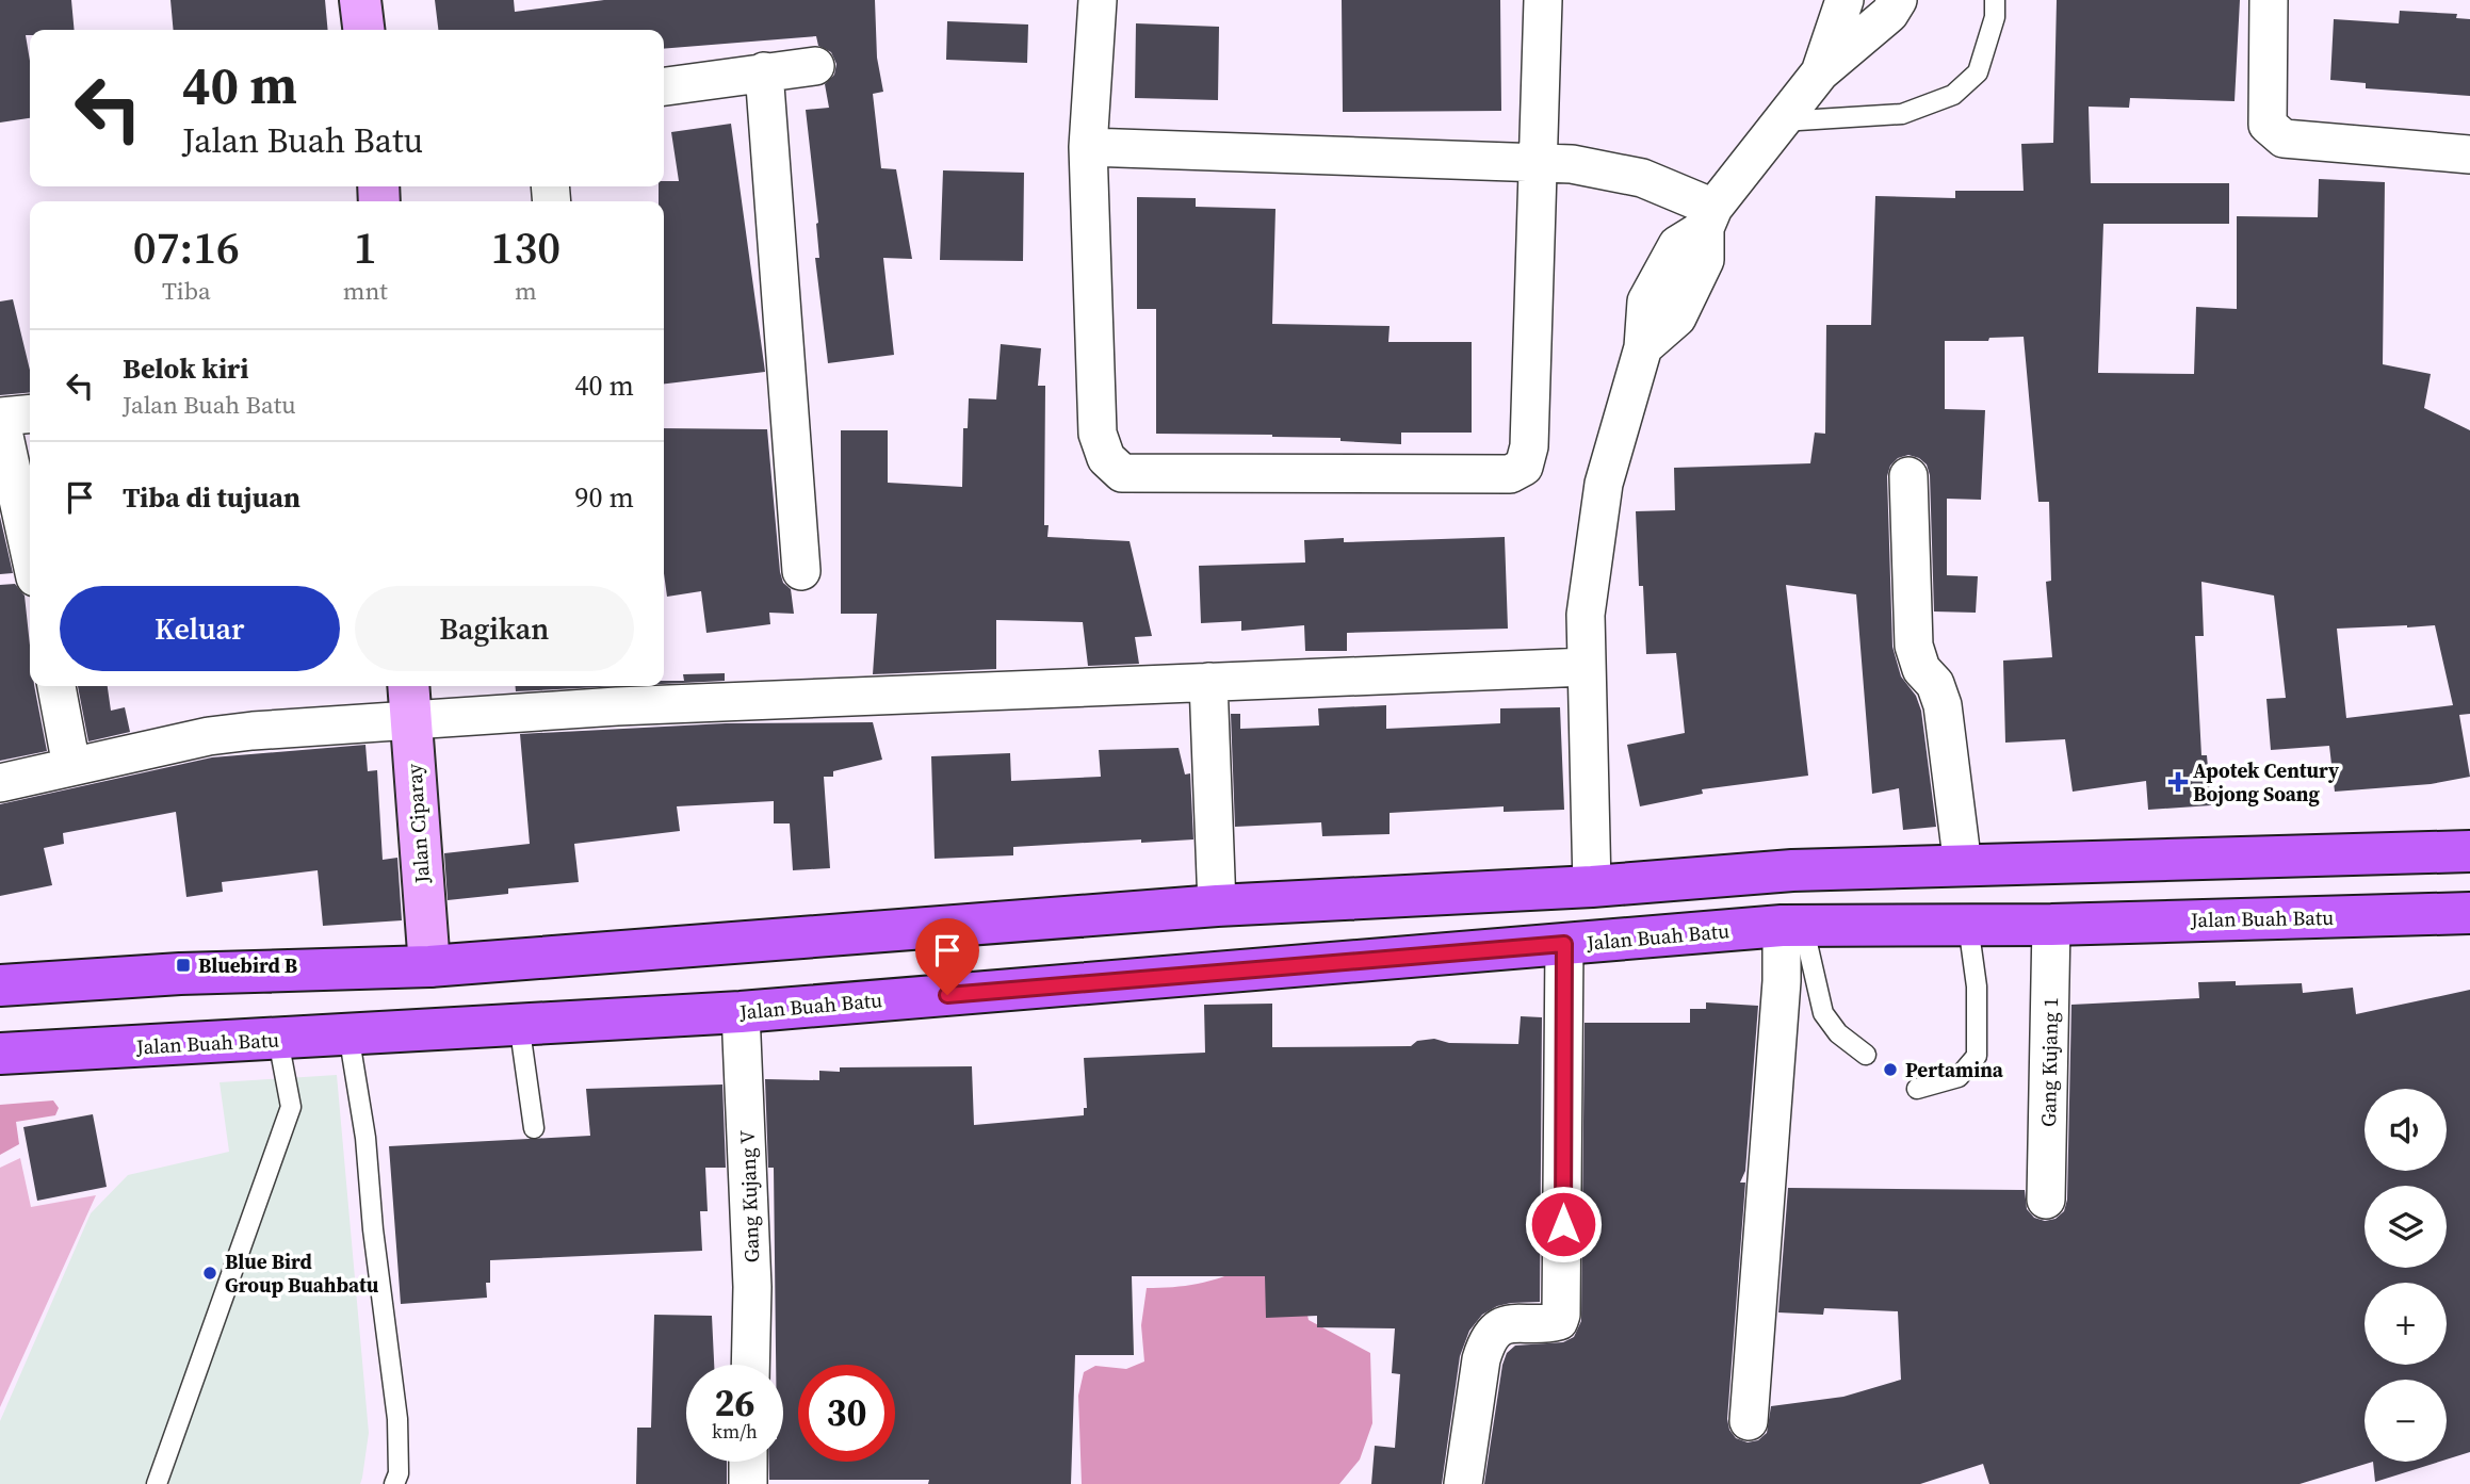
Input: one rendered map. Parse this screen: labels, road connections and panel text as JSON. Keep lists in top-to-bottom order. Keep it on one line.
{"streets":{"main road":["Jalan Buah Batu"],"street":["Jalan Ciparay","Gang Kujang 1","Gang Kujang V"]},"crossings":[["Jalan Buah Batu","Gang Kujang 1"],["Jalan Buah Batu","Gang Kujang V"]],"places":{"health":["Apotek Century Bojong Soang"],"transit":["Bluebird B"],"other":["Pertamina","Blue Bird Group Buahbatu"]},"page":{"turn":["40 m","Jalan Buah Batu"],"eta":["07:16","Tiba","1","mnt","130","m"],"list":[{"name":"Belok kiri","note":"Jalan Buah Batu","value":"40 m"},{"name":"Tiba di tujuan","value":"90 m"}],"buttons":["Keluar","Bagikan"],"map_buttons":["+","−"],"speed":"26 km/h","limit":"30"}}
